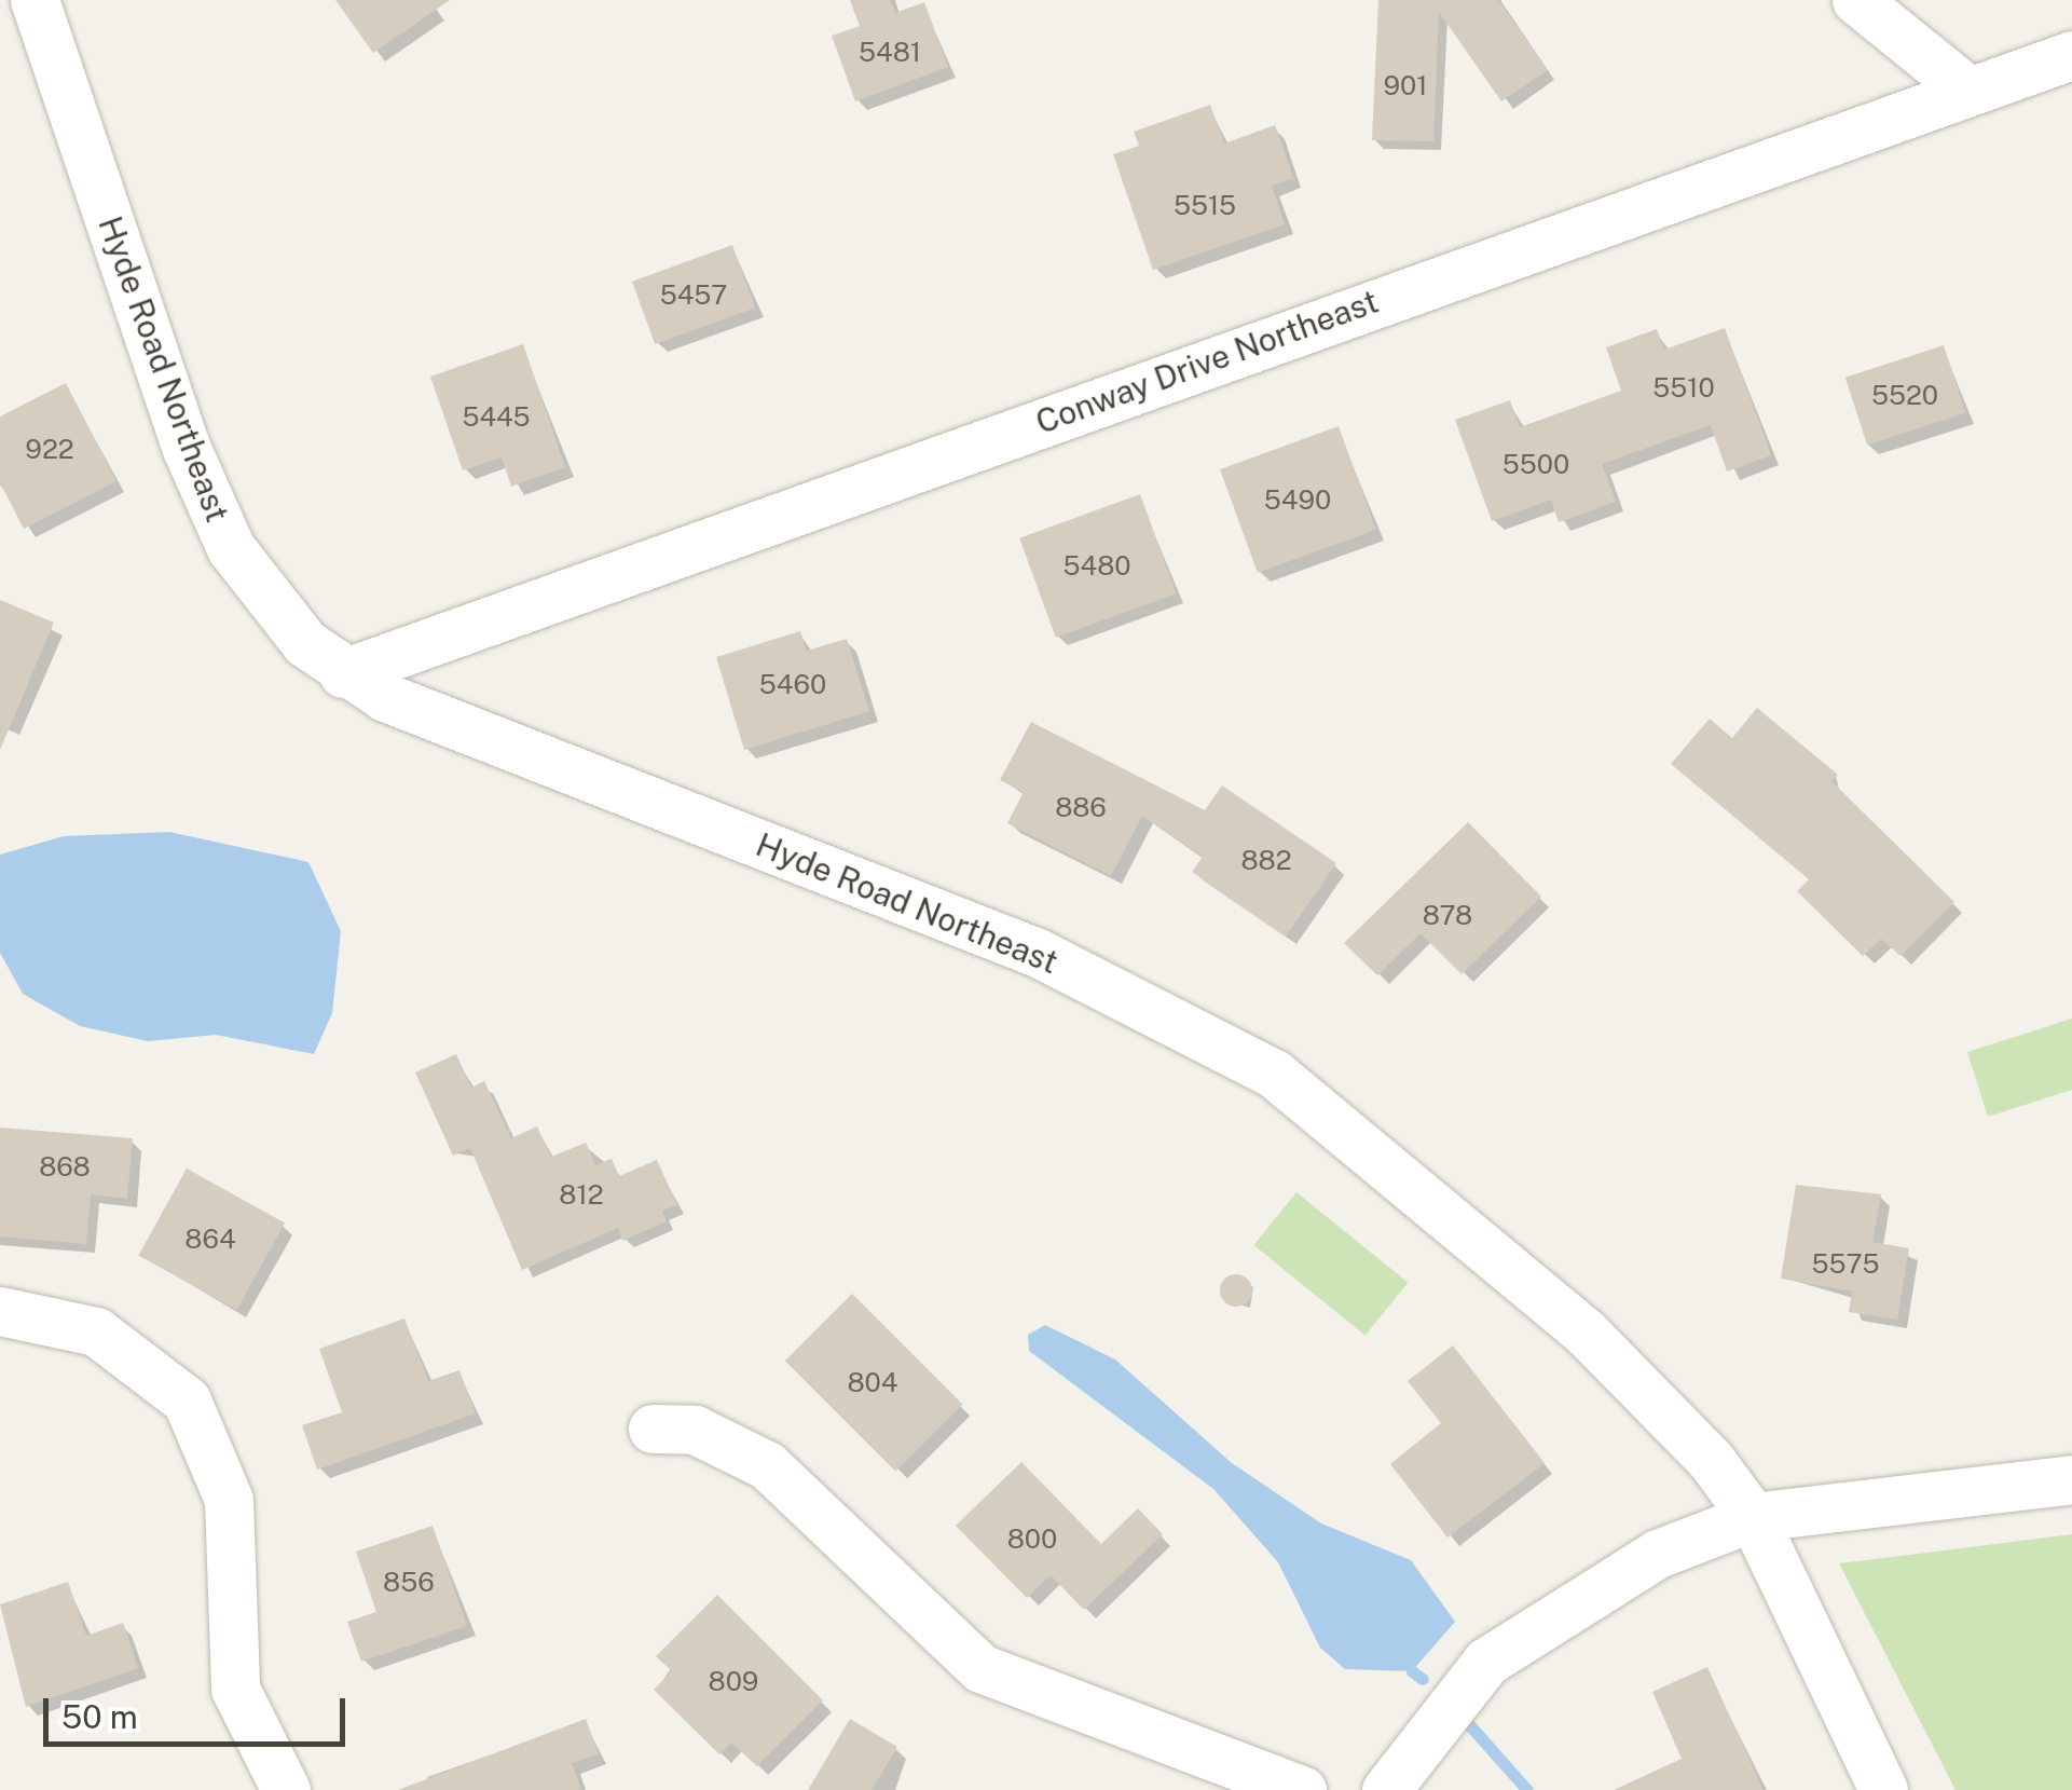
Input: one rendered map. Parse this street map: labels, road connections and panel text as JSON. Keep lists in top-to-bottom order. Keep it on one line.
{"streets":{"street":["Conway Drive Northeast","Hyde Road Northeast"]},"crossings":[["Conway Drive Northeast","Hyde Road Northeast"]],"house_numbers":["5481","901","5515","5457","5510","5520","5445","922","5500","5490","5480","5460","886","882","878","868","812","864","5575","804","800","856","809"],"scale_bar":"50 m"}
